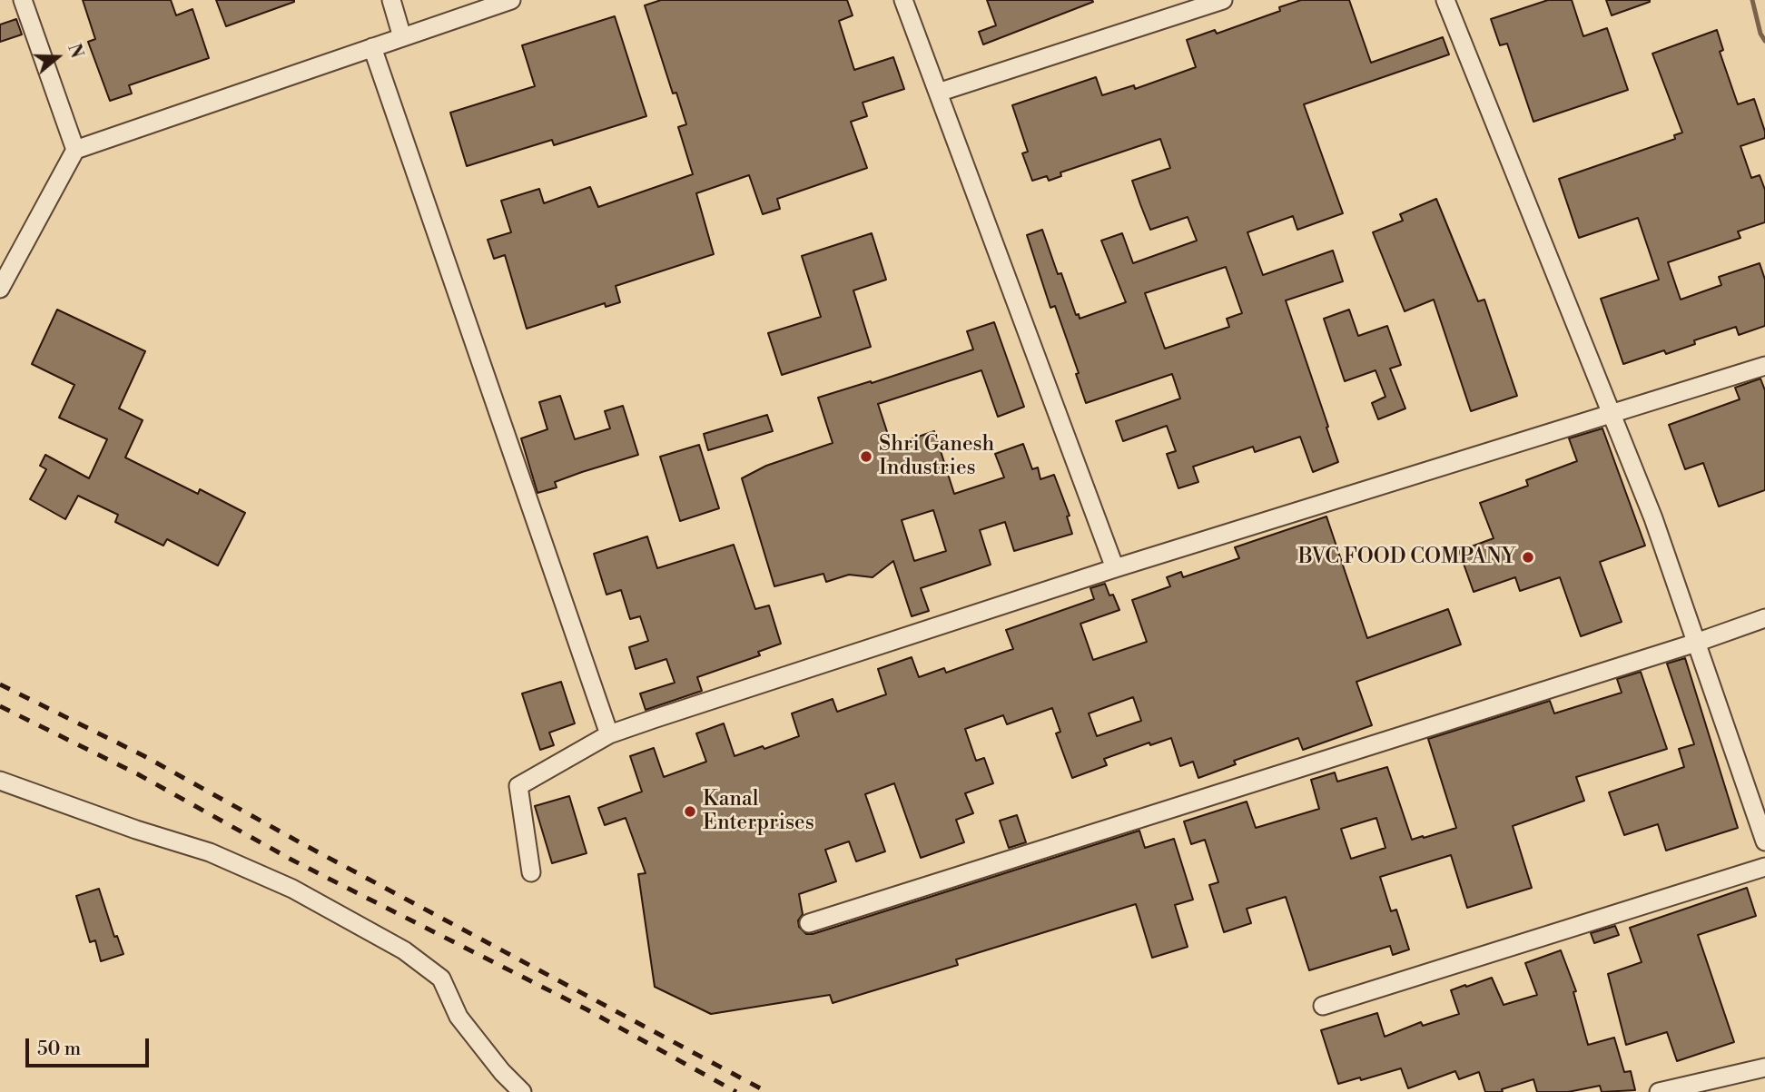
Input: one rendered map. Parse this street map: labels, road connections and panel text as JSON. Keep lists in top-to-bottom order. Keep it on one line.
{"places":["Shri Ganesh Industries","BVC FOOD COMPANY","Kanal Enterprises"],"scale_bar":"50 m","north":"right"}
